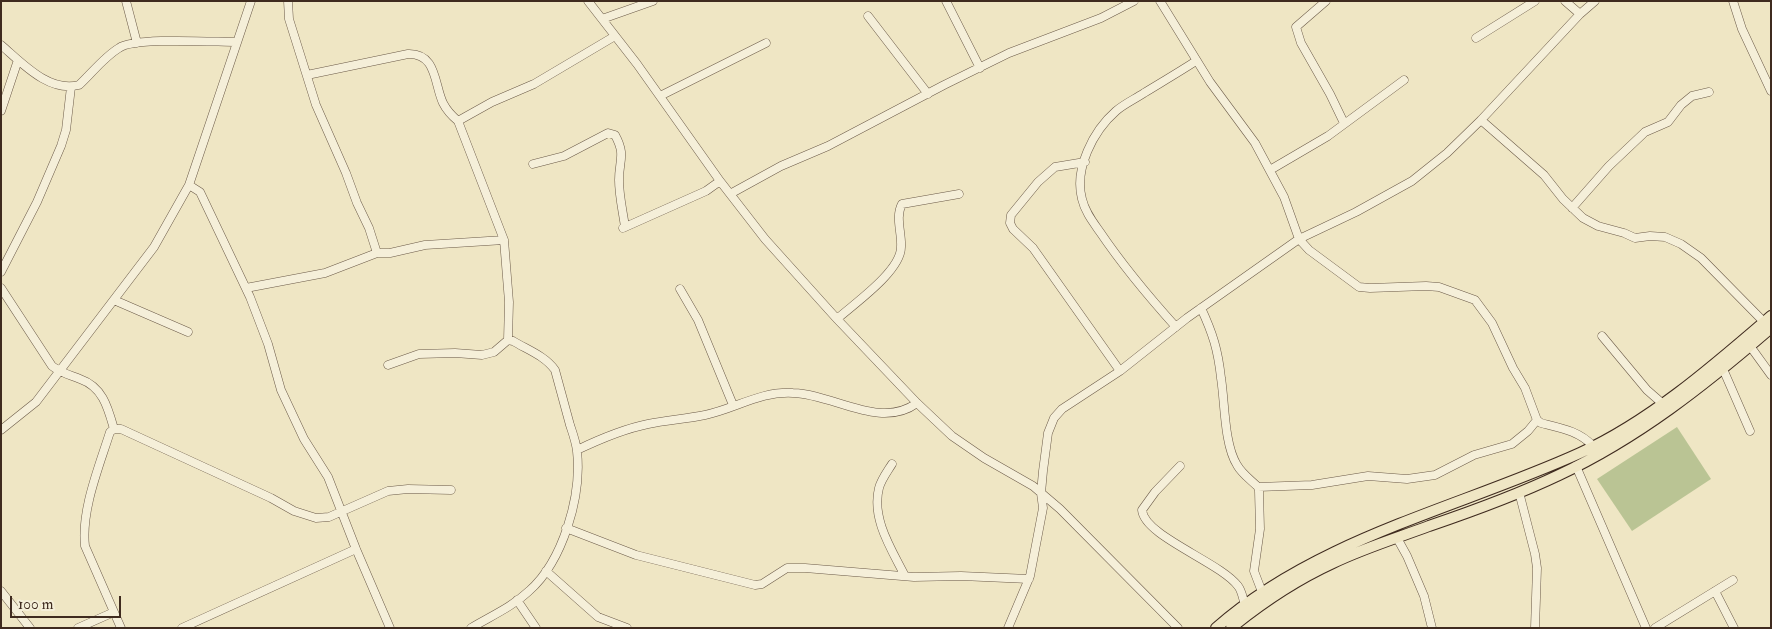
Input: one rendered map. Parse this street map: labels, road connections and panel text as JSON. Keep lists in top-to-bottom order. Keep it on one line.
{"scale_bar":"100 m"}
